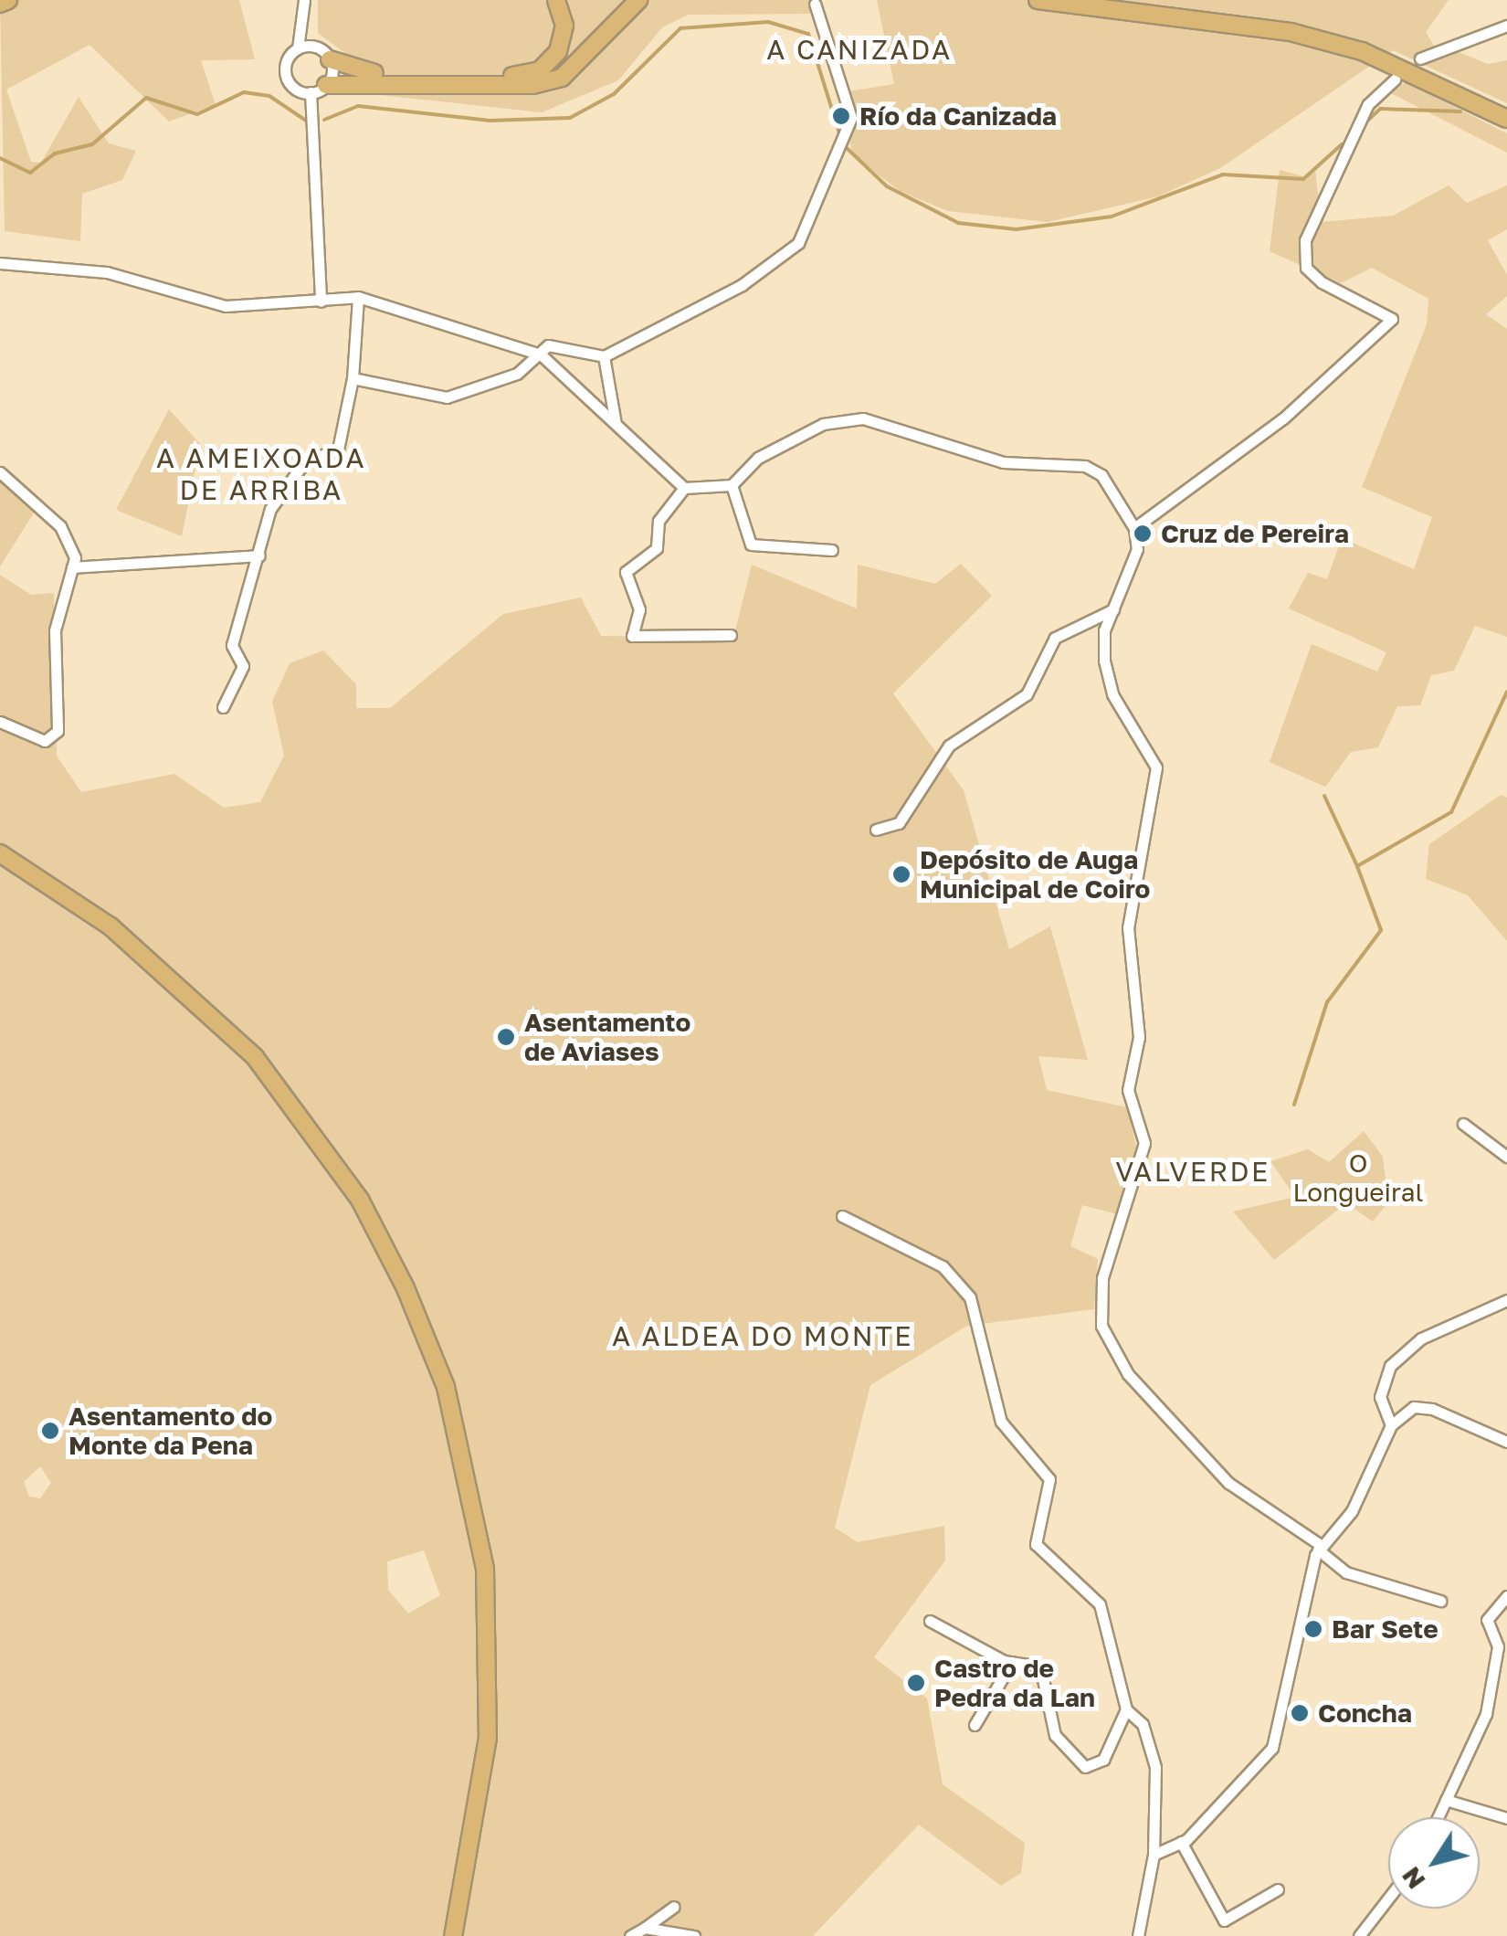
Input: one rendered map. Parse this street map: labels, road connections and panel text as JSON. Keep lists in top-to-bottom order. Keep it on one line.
{"districts":["A CANIZADA","A AMEIXOADA DE ARRIBA","VALVERDE","A ALDEA DO MONTE"],"parks":["O Longueiral"],"places":["Río da Canizada","Cruz de Pereira","Depósito de Auga Municipal de Coiro","Asentamento de Aviases","Asentamento do Monte da Pena","Bar Sete","Castro de Pedra da Lan","Concha"],"north":"bottom left"}
